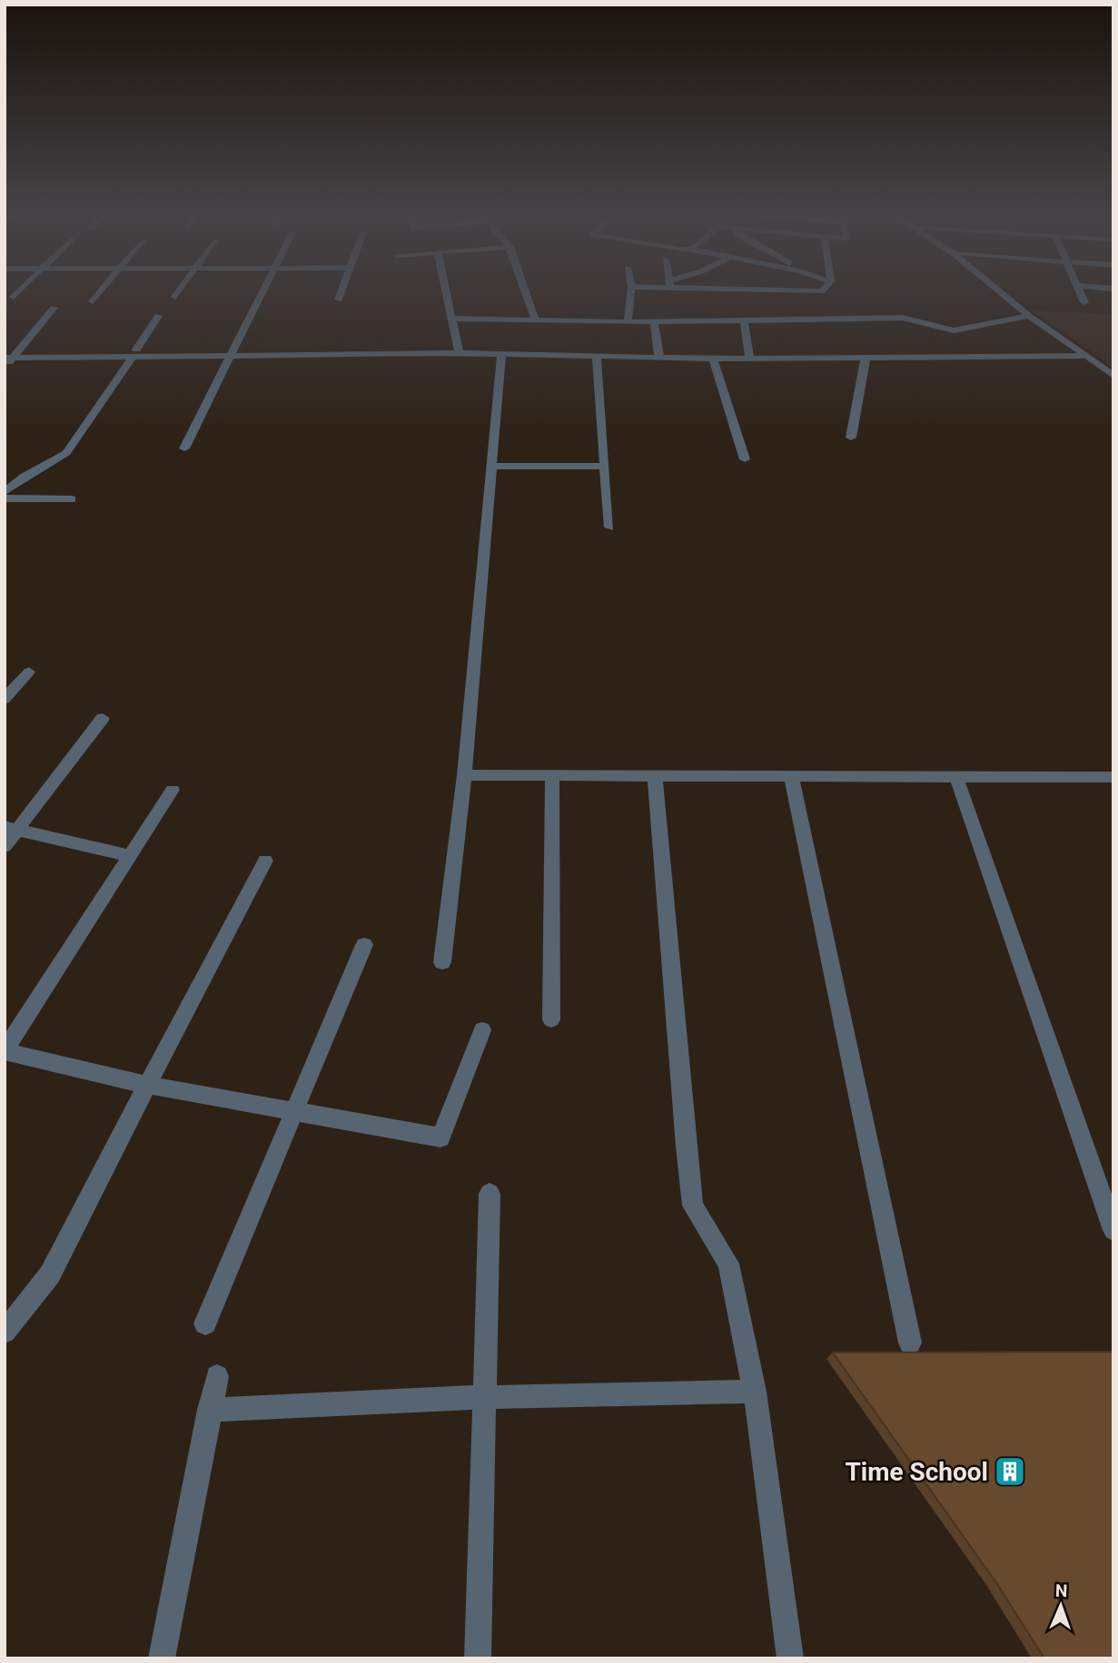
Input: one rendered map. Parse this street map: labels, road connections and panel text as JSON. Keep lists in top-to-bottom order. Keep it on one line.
{"places":{"building":["Time School"]},"north":"top"}
